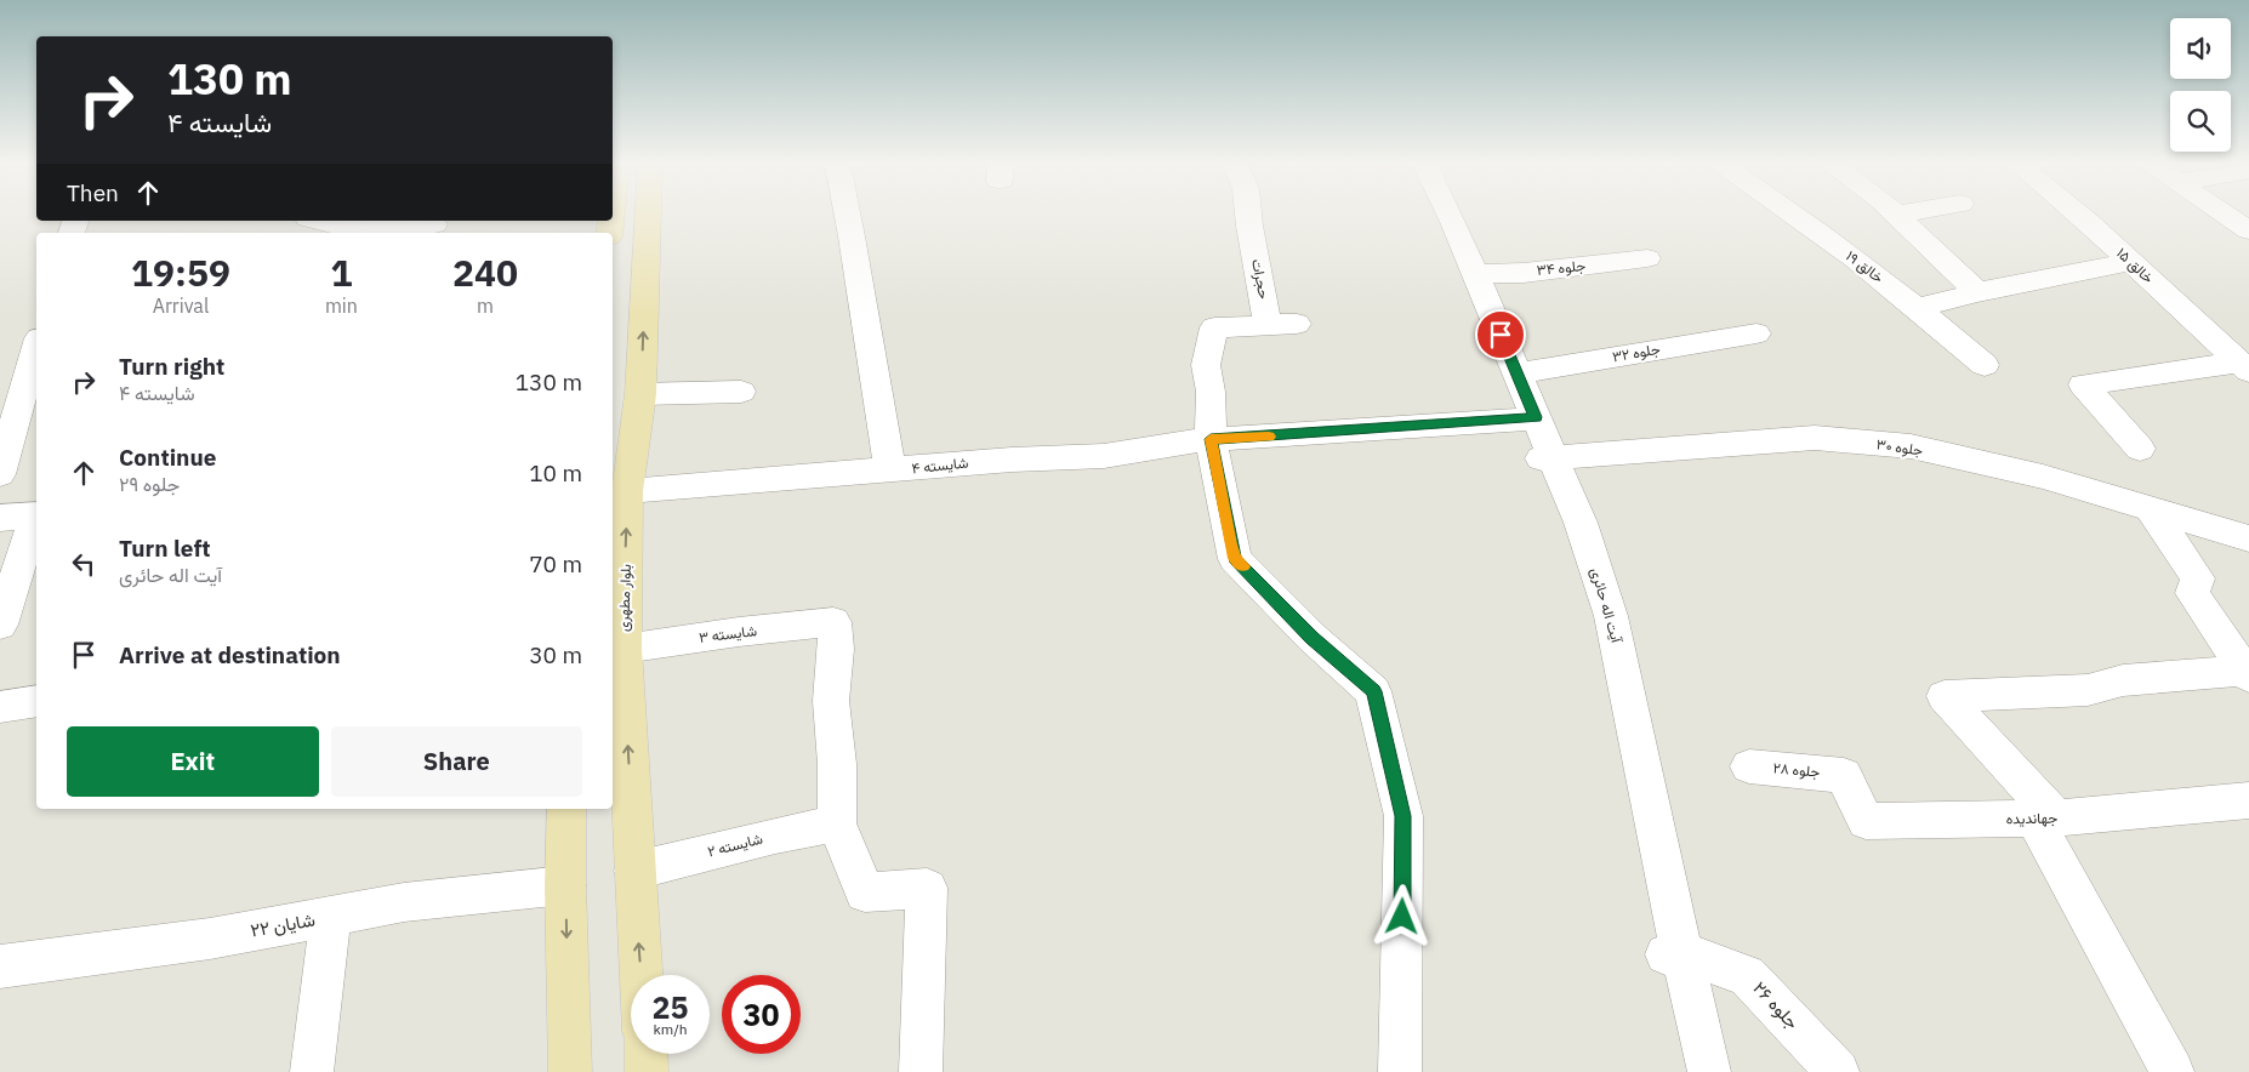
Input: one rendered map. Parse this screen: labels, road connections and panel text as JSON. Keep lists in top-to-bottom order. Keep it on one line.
{"streets":{"main road":["بلوار مطهری"],"street":["خالق ۱۵","خالق ۱۹","جلوه ۳۴","حجرات","جلوه ۳۲","جلوه ۳۰","شایسته ۴","آیت اله حائری","شایسته ۳","جلوه ۲۸","جهاندیده","شایسته ۲","شایان ۲۲","جلوه ۲۶"]},"crossings":[["جلوه ۳۴","آیت اله حائری"],["جلوه ۳۲","آیت اله حائری"],["جلوه ۳۰","آیت اله حائری"],["شایسته ۴","بلوار مطهری"],["شایسته ۴","آیت اله حائری"],["بلوار مطهری","شایسته ۳"],["بلوار مطهری","شایسته ۲"],["آیت اله حائری","جلوه ۲۶"],["شایسته ۳","شایسته ۲"],["جلوه ۲۸","جهاندیده"]],"one_way":["بلوار مطهری"],"page":{"turn":["130 m","شایسته ۴"],"then":"Then","eta":["19:59","Arrival","1","min","240","m"],"list":[{"name":"Turn right","note":"شایسته ۴","value":"130 m"},{"name":"Continue","note":"جلوه ۲۹","value":"10 m"},{"name":"Turn left","note":"آیت اله حائری","value":"70 m"},{"name":"Arrive at destination","value":"30 m"}],"buttons":["Exit","Share"],"speed":"25 km/h","limit":"30"}}
